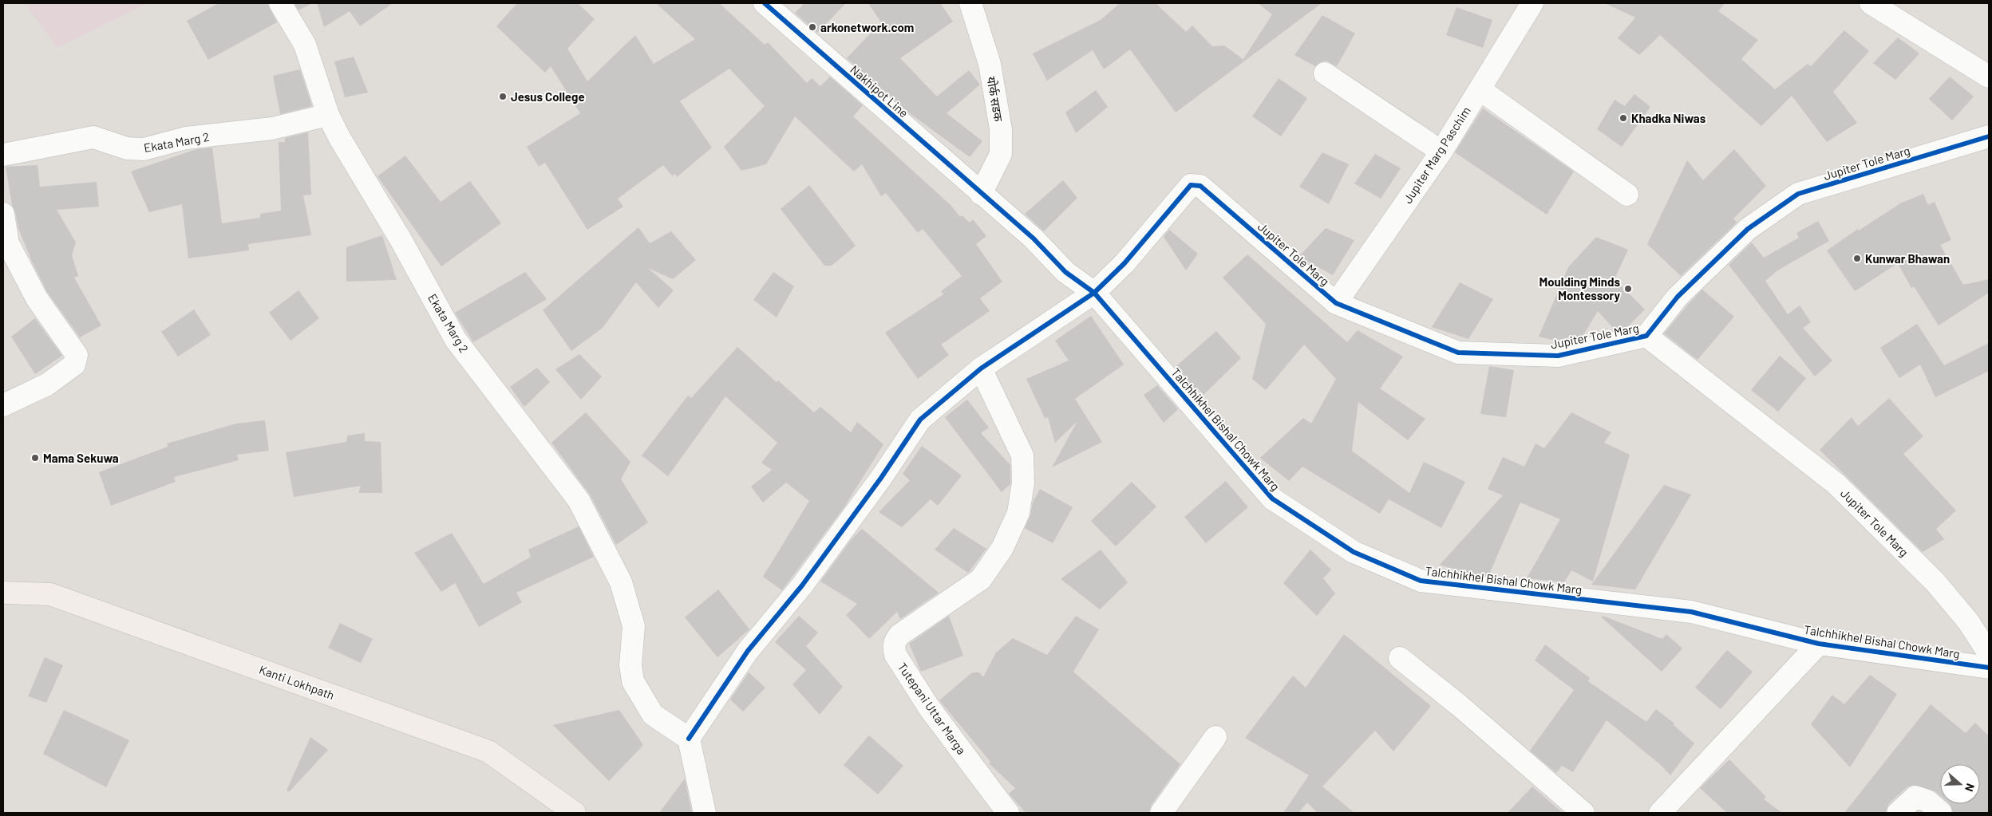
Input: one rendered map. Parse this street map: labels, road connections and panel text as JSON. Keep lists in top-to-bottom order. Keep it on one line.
{"streets":{"main road":["Kanti Lokhpath"],"street":["Nakhipot Line","योर्क सडक","Ekata Marg 2","Jupiter Marg Paschim","Jupiter Tole Marg","Talchhikhel Bishal Chowk Marg","Tutepani Uttar Marga"]},"crossings":[["Nakhipot Line","योर्क सडक"],["Nakhipot Line","Jupiter Tole Marg"],["Nakhipot Line","Talchhikhel Bishal Chowk Marg"],["Jupiter Marg Paschim","Jupiter Tole Marg"],["Jupiter Tole Marg","Talchhikhel Bishal Chowk Marg"]],"places":["arkonetwork.com","Jesus College","Khadka Niwas","Kunwar Bhawan","Moulding Minds Montessory","Mama Sekuwa"],"north":"right"}
